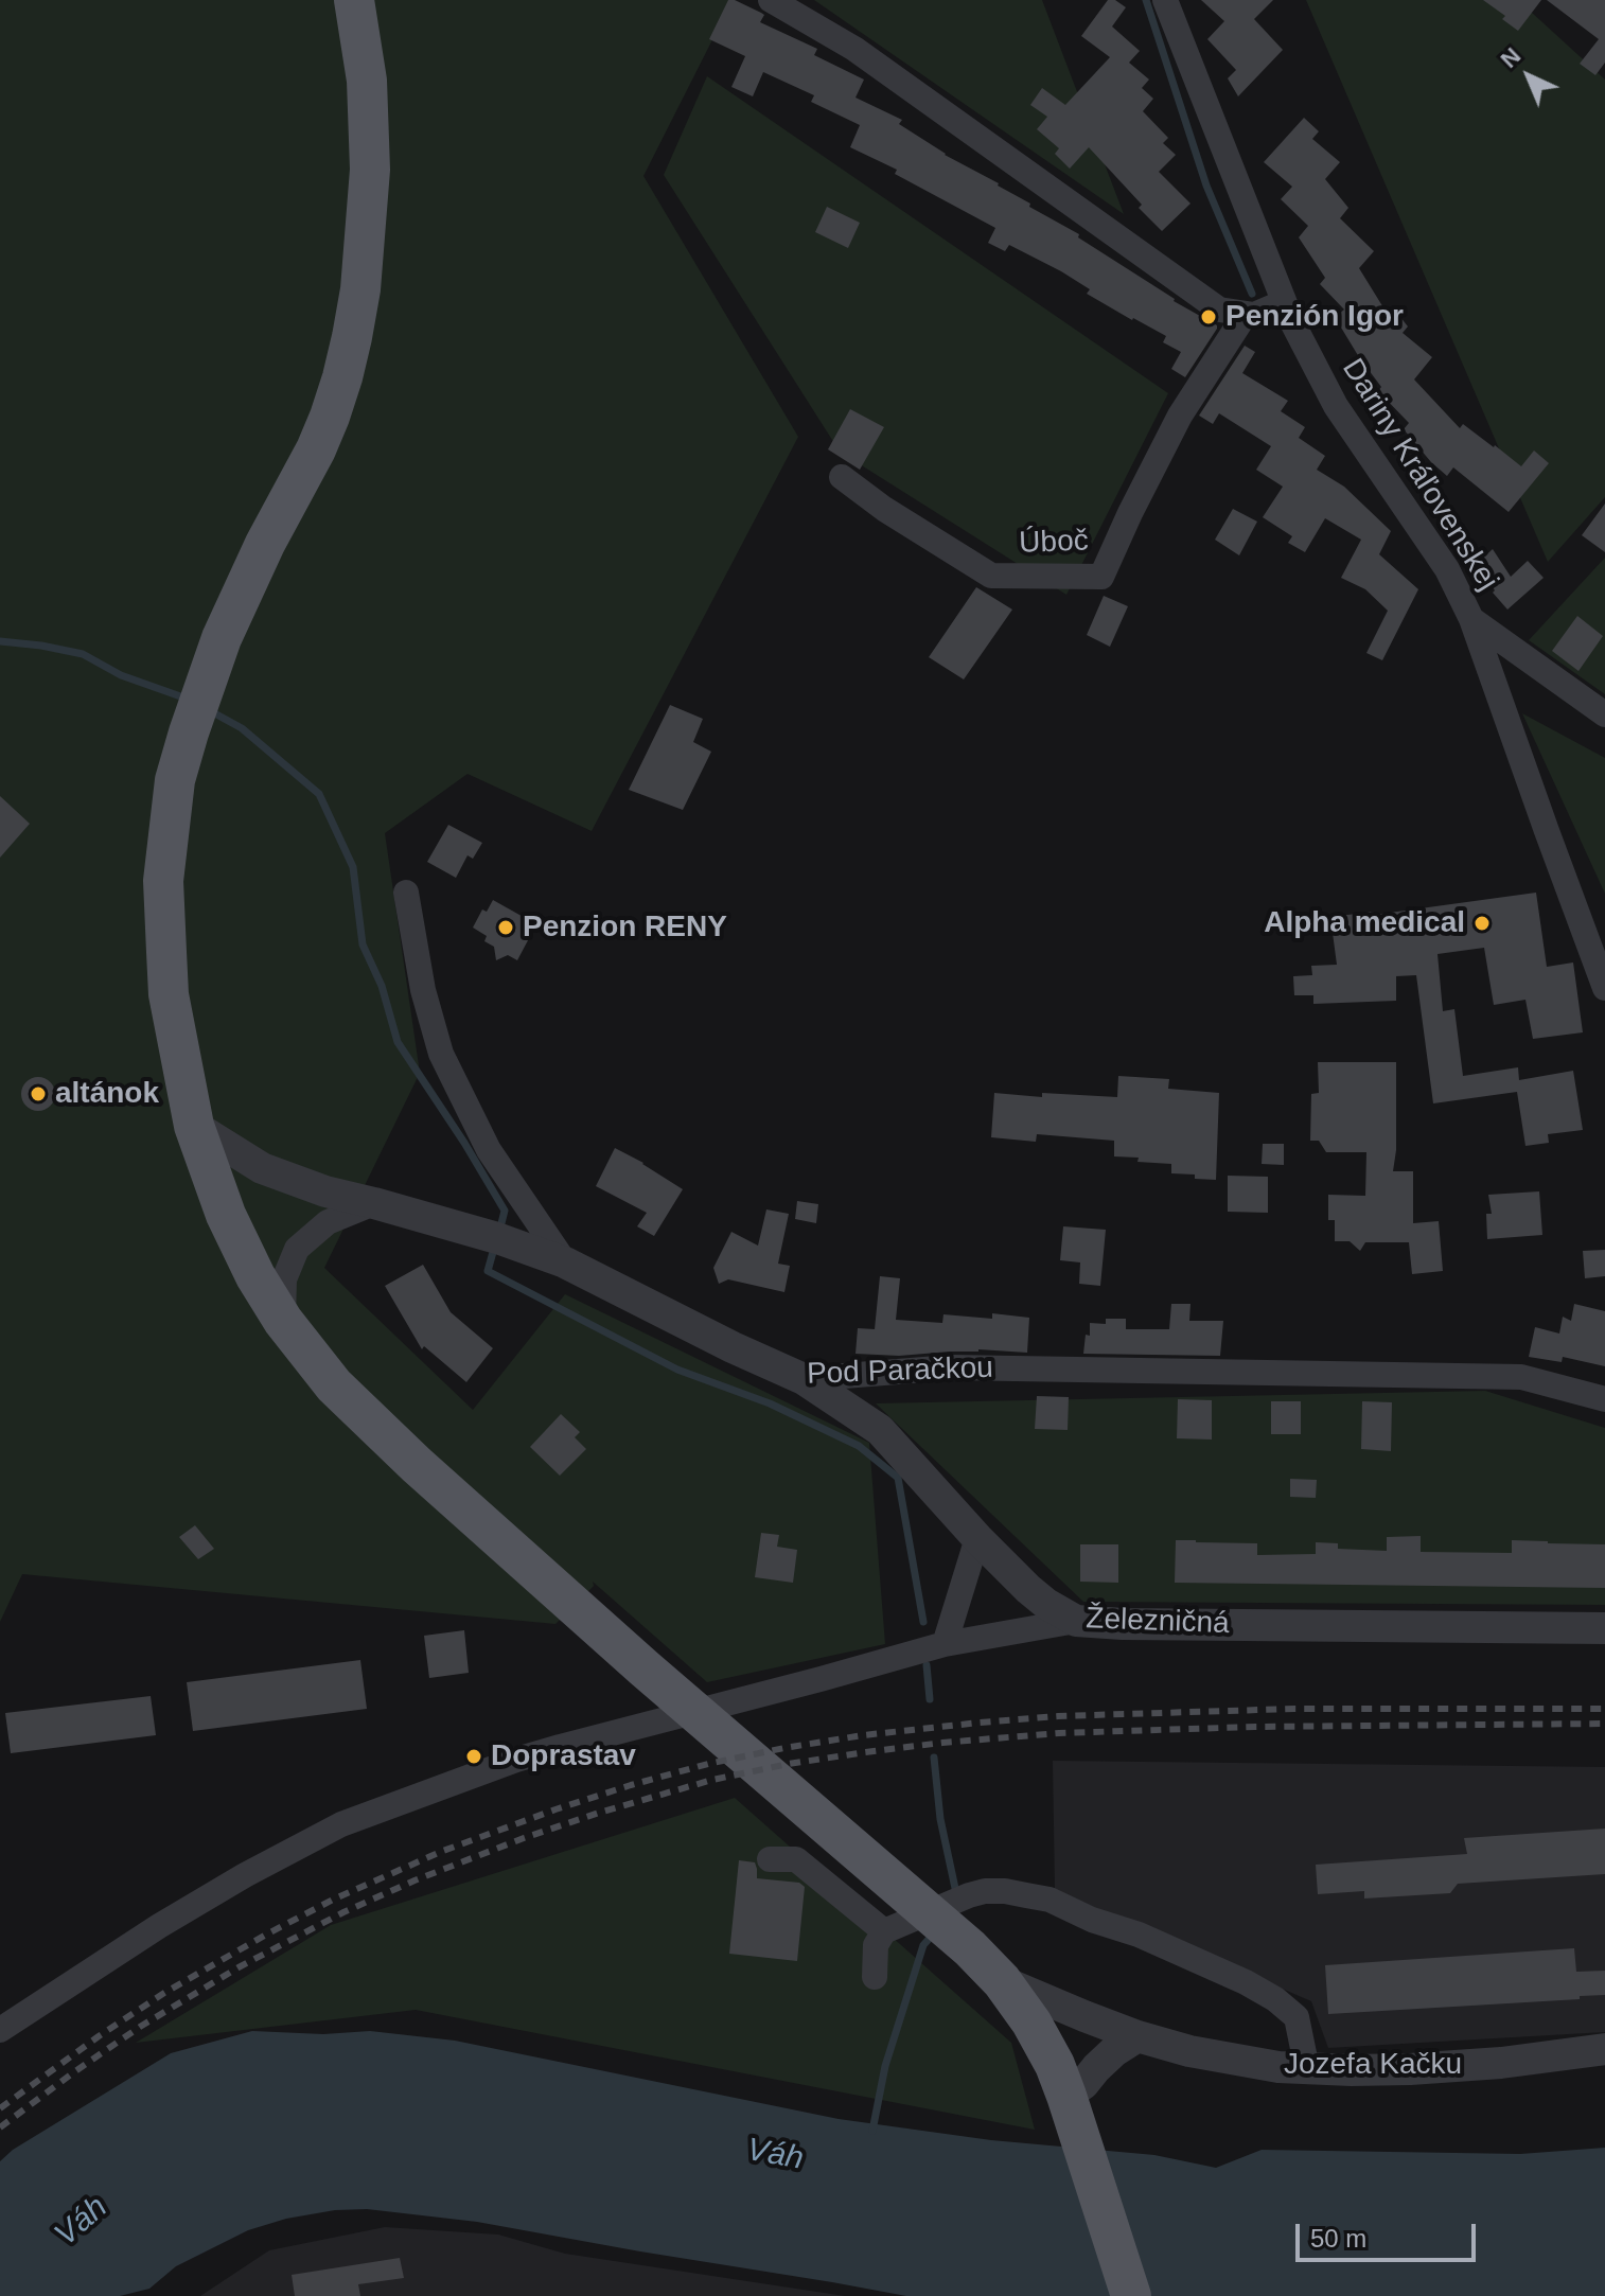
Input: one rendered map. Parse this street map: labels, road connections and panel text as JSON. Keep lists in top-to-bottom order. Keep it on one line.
{"streets":{"street":["Dariny Kráľovenskej","Úboč","Pod Paračkou","Železničná","Jozefa Kačku"]},"crossings":[["Pod Paračkou","Železničná"]],"water":["Váh"],"places":["Penzión Igor","Alpha medical","Penzion RENY","altánok","Doprastav"],"scale_bar":"50 m","north":"top left"}
